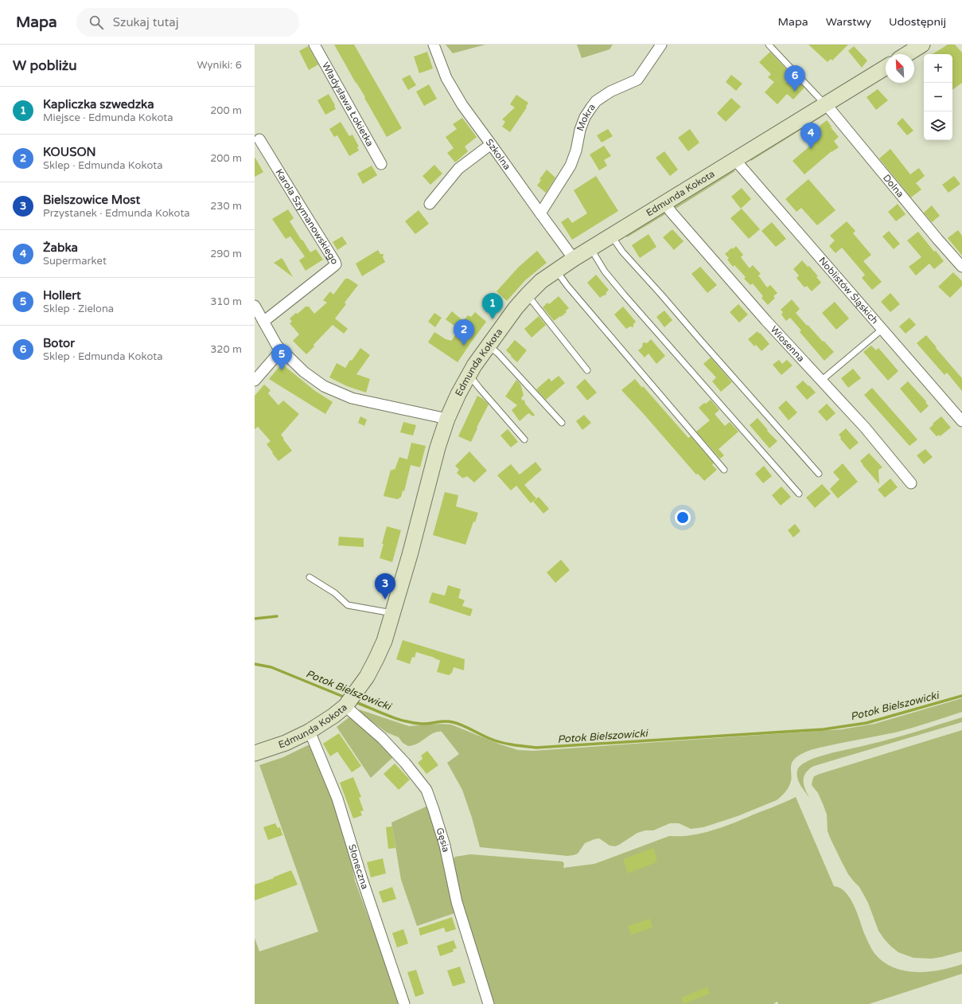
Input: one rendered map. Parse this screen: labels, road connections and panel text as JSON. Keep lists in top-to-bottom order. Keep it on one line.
{"streets":{"street":["Władysława Łokietka","Mokra","Szkolna","Dolna","Edmunda Kokota","Karola Szymanowskiego","Noblistów Śląskich","Wiosenna","Gęsia","Słoneczna"]},"crossings":[["Mokra","Szkolna"],["Szkolna","Edmunda Kokota"],["Dolna","Edmunda Kokota"],["Edmunda Kokota","Noblistów Śląskich"],["Edmunda Kokota","Wiosenna"],["Edmunda Kokota","Gęsia"],["Edmunda Kokota","Słoneczna"]],"water":["Potok Bielszowicki"],"north":"top left","page":{"header":"Mapa","search":"Szukaj tutaj","nav":["Mapa","Warstwy","Udostępnij"],"heading":["W pobliżu","Wyniki: 6"],"map_buttons":["+","−"],"pins":["6","4","1","2","5","3"],"list":[{"mark":"1","name":"Kapliczka szwedzka","note":"Miejsce · Edmunda Kokota","value":"200 m"},{"mark":"2","name":"KOUSON","note":"Sklep · Edmunda Kokota","value":"200 m"},{"mark":"3","name":"Bielszowice Most","note":"Przystanek · Edmunda Kokota","value":"230 m"},{"mark":"4","name":"Żabka","note":"Supermarket","value":"290 m"},{"mark":"5","name":"Hollert","note":"Sklep · Zielona","value":"310 m"},{"mark":"6","name":"Botor","note":"Sklep · Edmunda Kokota","value":"320 m"}]}}
